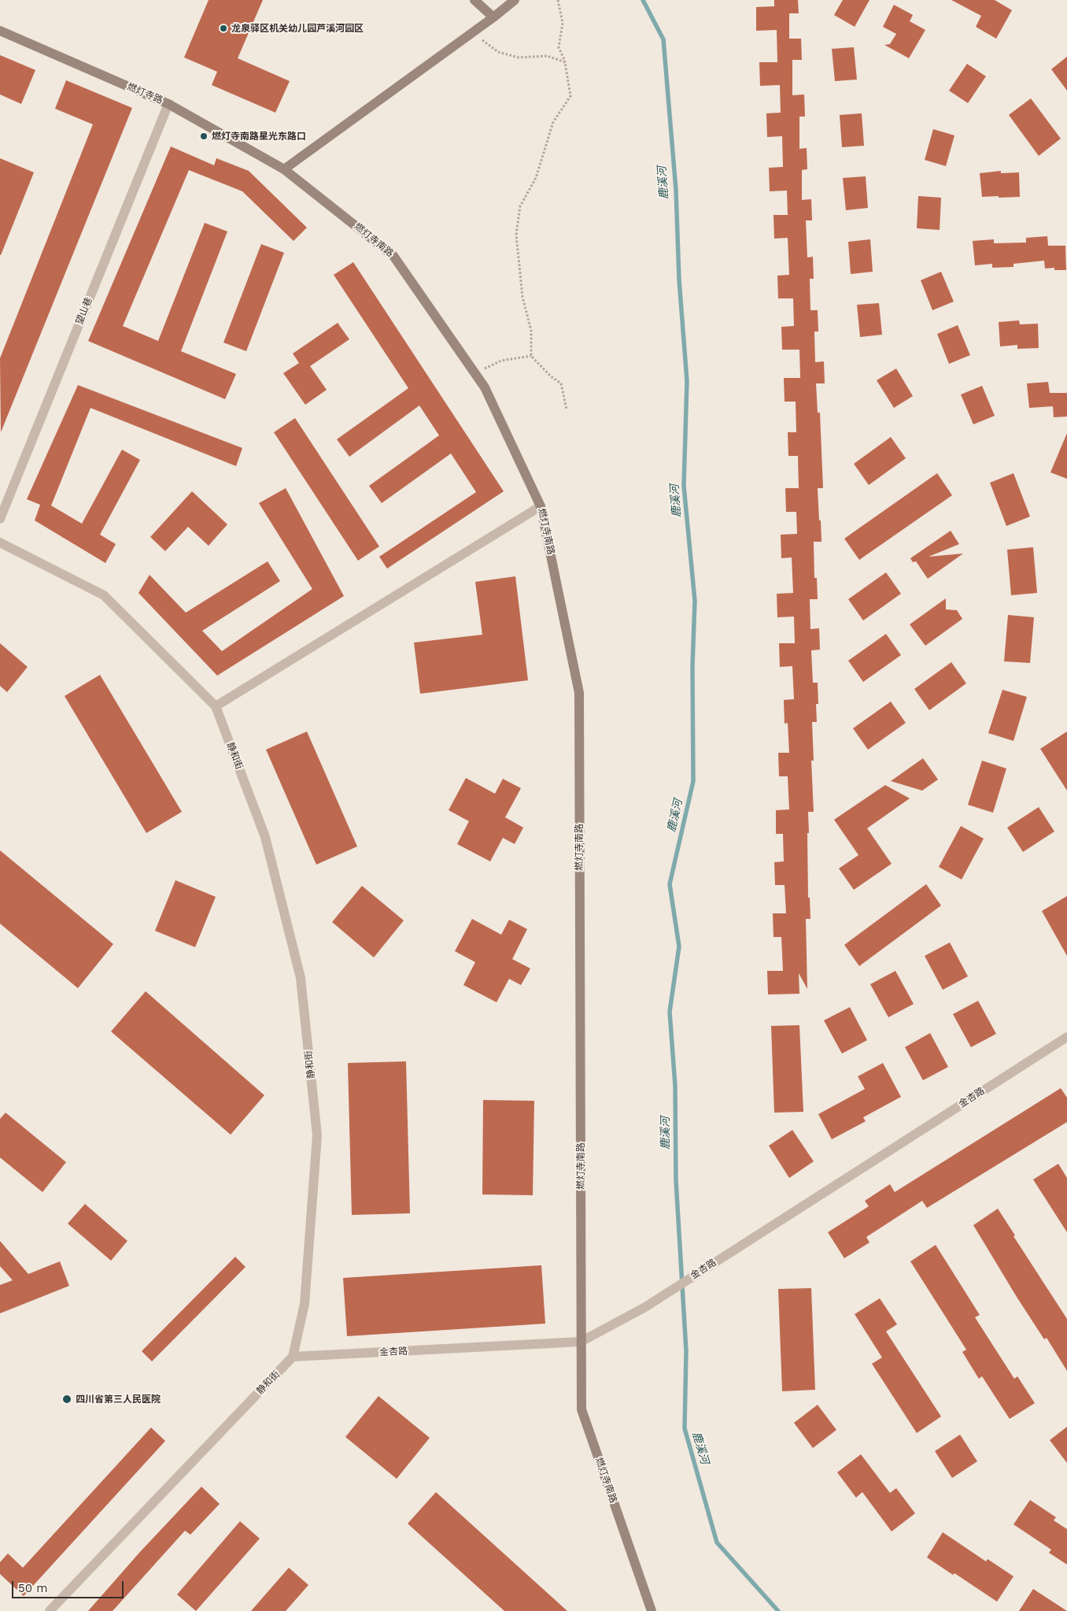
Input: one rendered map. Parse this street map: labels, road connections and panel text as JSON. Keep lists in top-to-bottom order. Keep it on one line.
{"streets":{"street":["燃灯寺路","燃灯寺南路","望山巷","静和街","金杏路"]},"crossings":[["燃灯寺路","燃灯寺南路"],["燃灯寺路","望山巷"],["燃灯寺南路","金杏路"],["静和街","金杏路"]],"water":["鹿溪河"],"places":["龙泉驿区机关幼儿园芦溪河园区","燃灯寺南路星光东路口","四川省第三人民医院"],"scale_bar":"50 m"}
